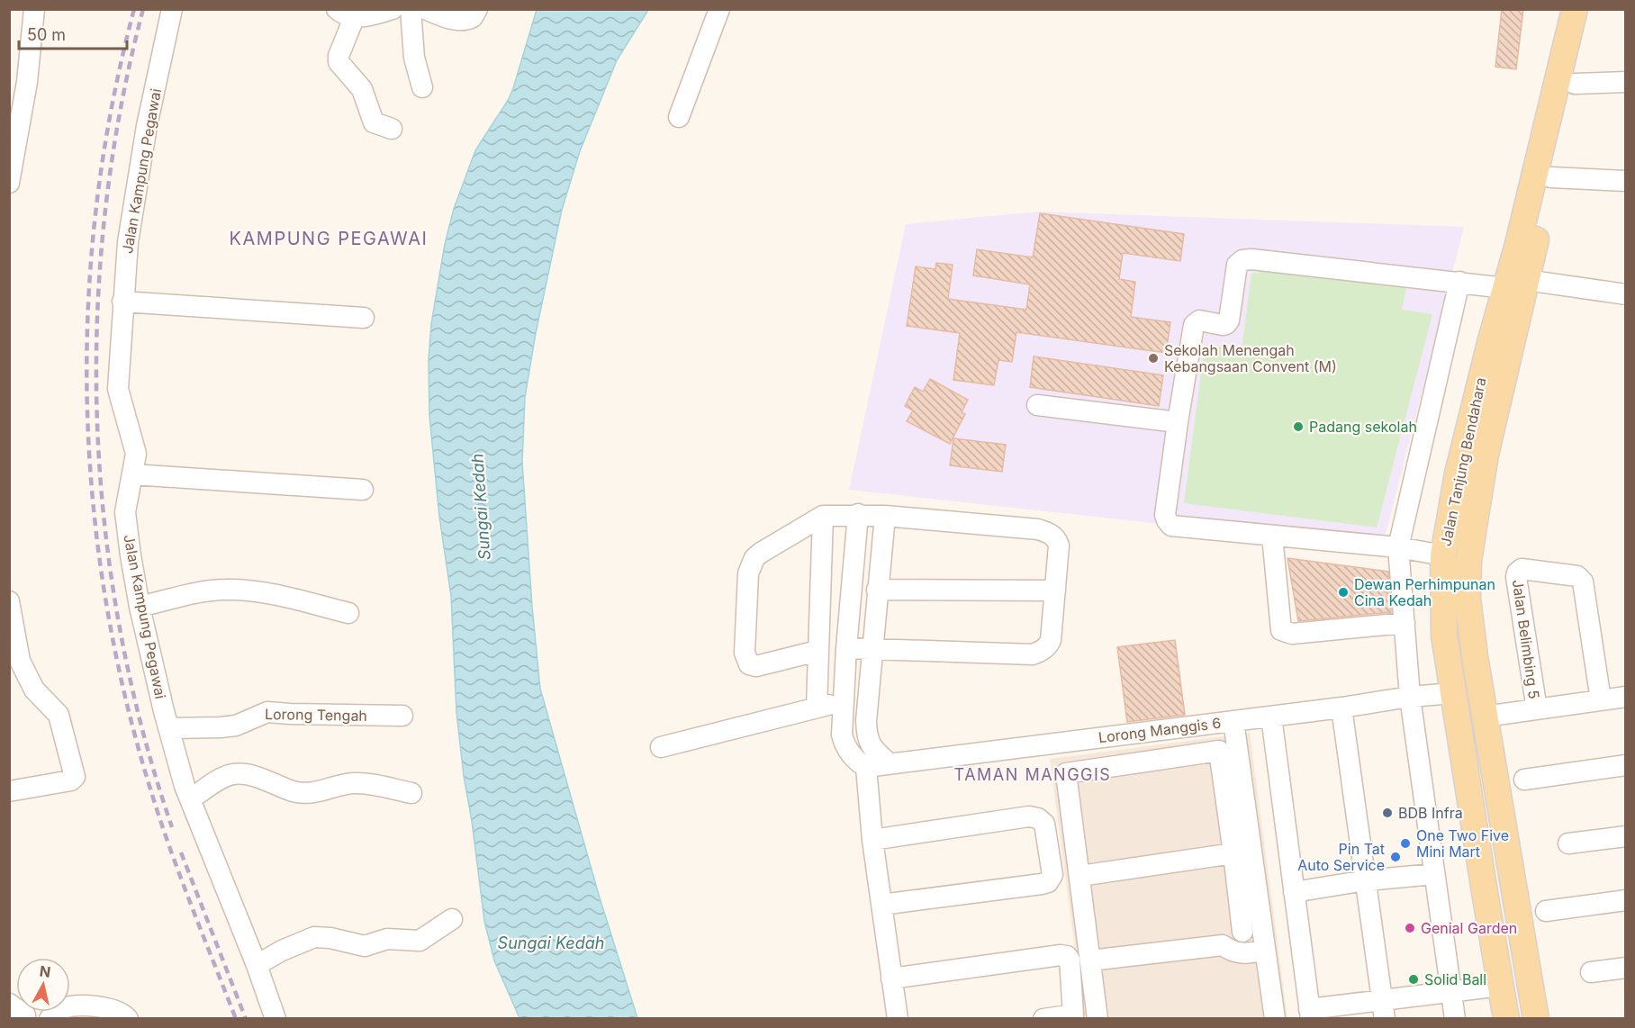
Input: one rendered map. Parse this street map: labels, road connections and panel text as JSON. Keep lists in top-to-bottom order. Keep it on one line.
{"streets":{"main road":["Jalan Tanjung Bendahara"],"street":["Jalan Kampung Pegawai","Jalan Belimbing 5","Lorong Tengah","Lorong Manggis 6"]},"crossings":[["Jalan Kampung Pegawai","Lorong Tengah"],["Jalan Tanjung Bendahara","Lorong Manggis 6"]],"districts":["KAMPUNG PEGAWAI","TAMAN MANGGIS"],"water":["Sungai Kedah"],"places":["Sekolah Menengah Kebangsaan Convent (M)","Padang sekolah","Dewan Perhimpunan Cina Kedah","BDB Infra","One Two Five Mini Mart","Pin Tat Auto Service","Genial Garden","Solid Ball"],"scale_bar":"50 m","north":"top"}
